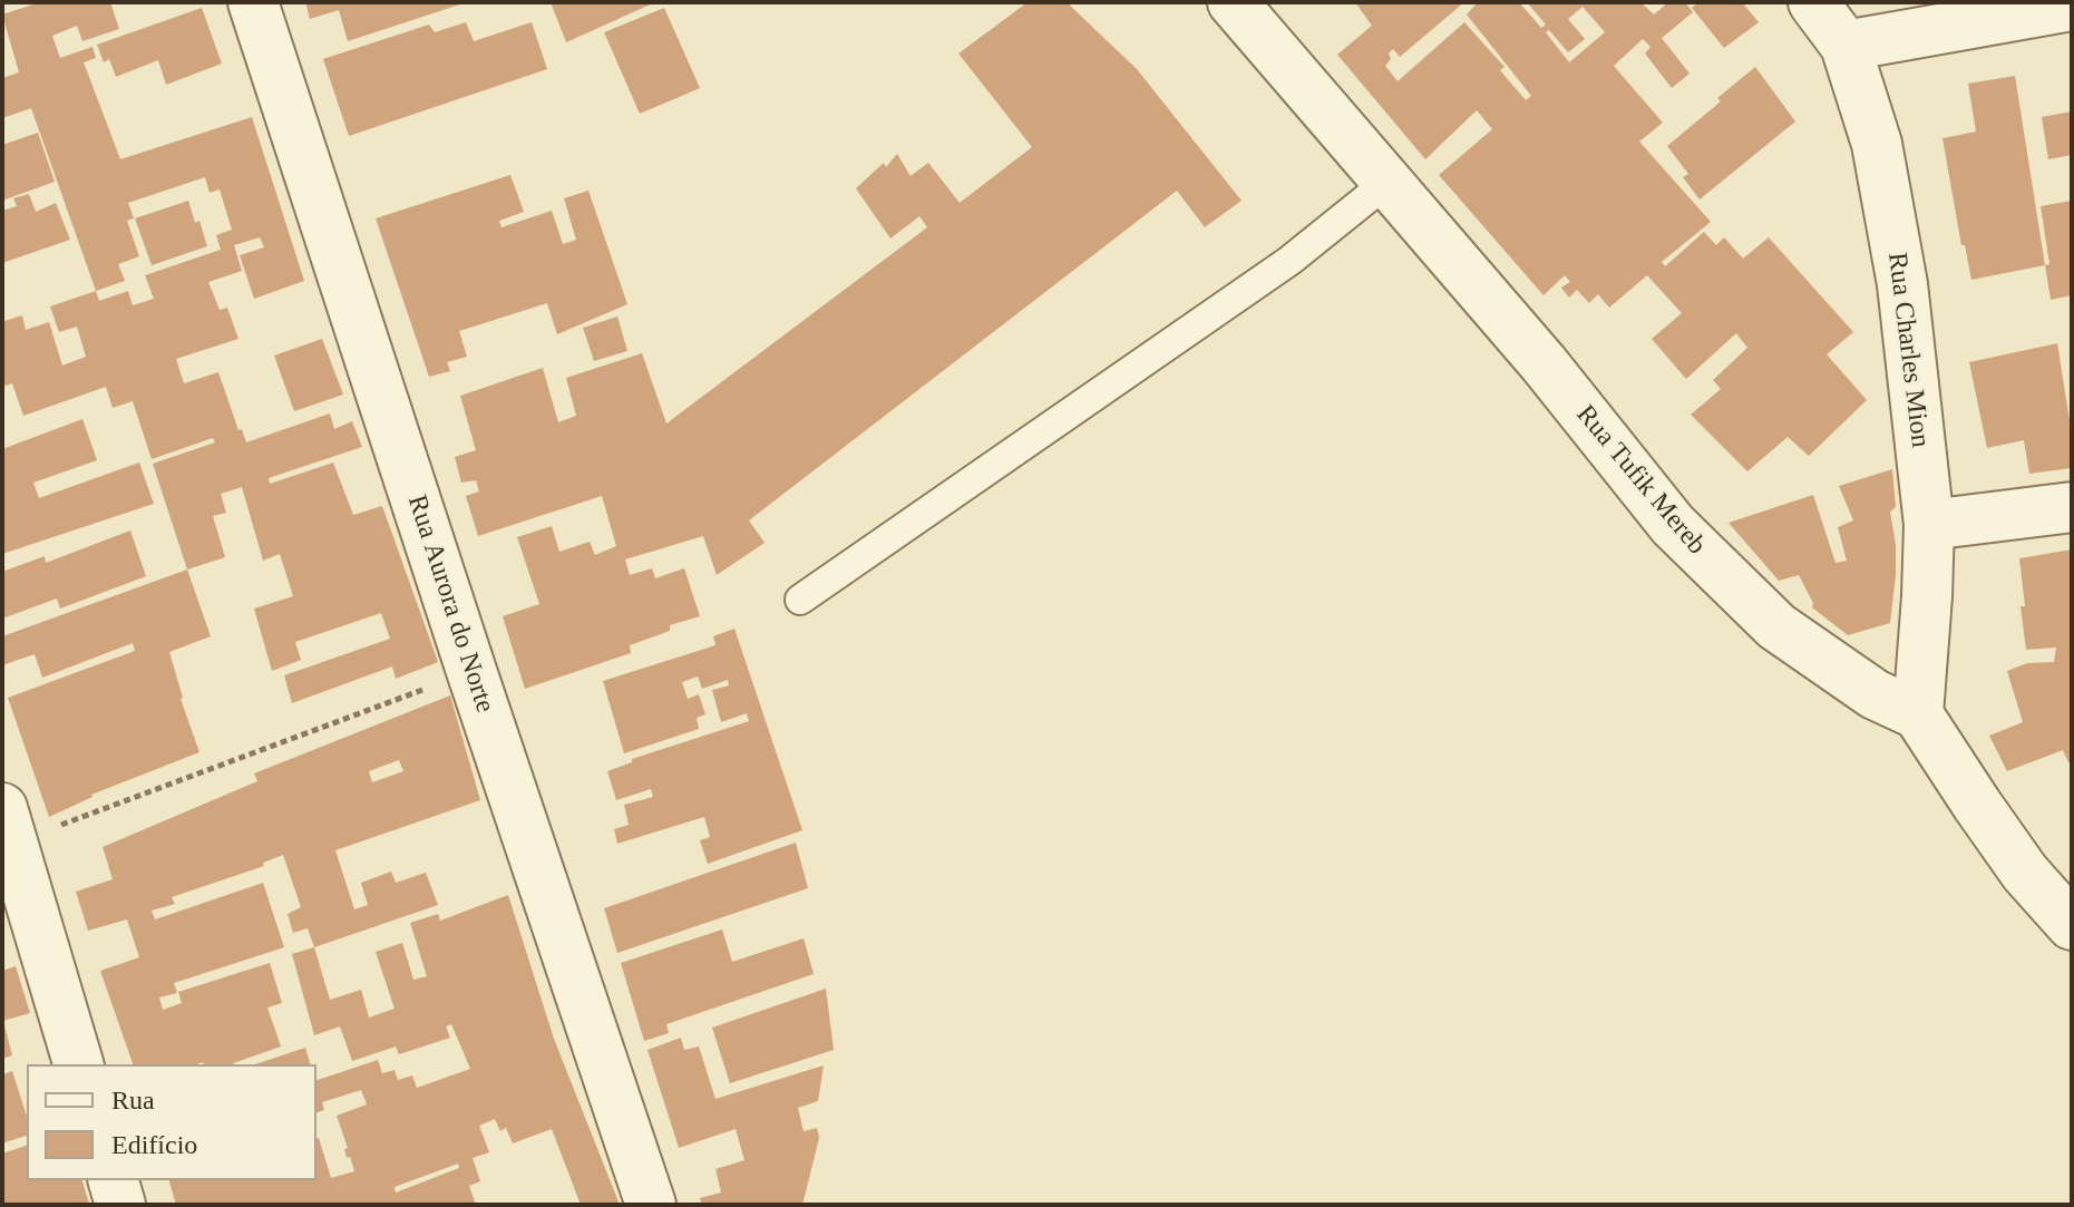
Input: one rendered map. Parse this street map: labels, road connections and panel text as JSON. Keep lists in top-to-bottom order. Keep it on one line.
{"streets":{"street":["Rua Charles Mion","Rua Tufik Mereb","Rua Aurora do Norte"]},"crossings":[["Rua Charles Mion","Rua Tufik Mereb"]],"legend":["Rua","Edifício"]}
